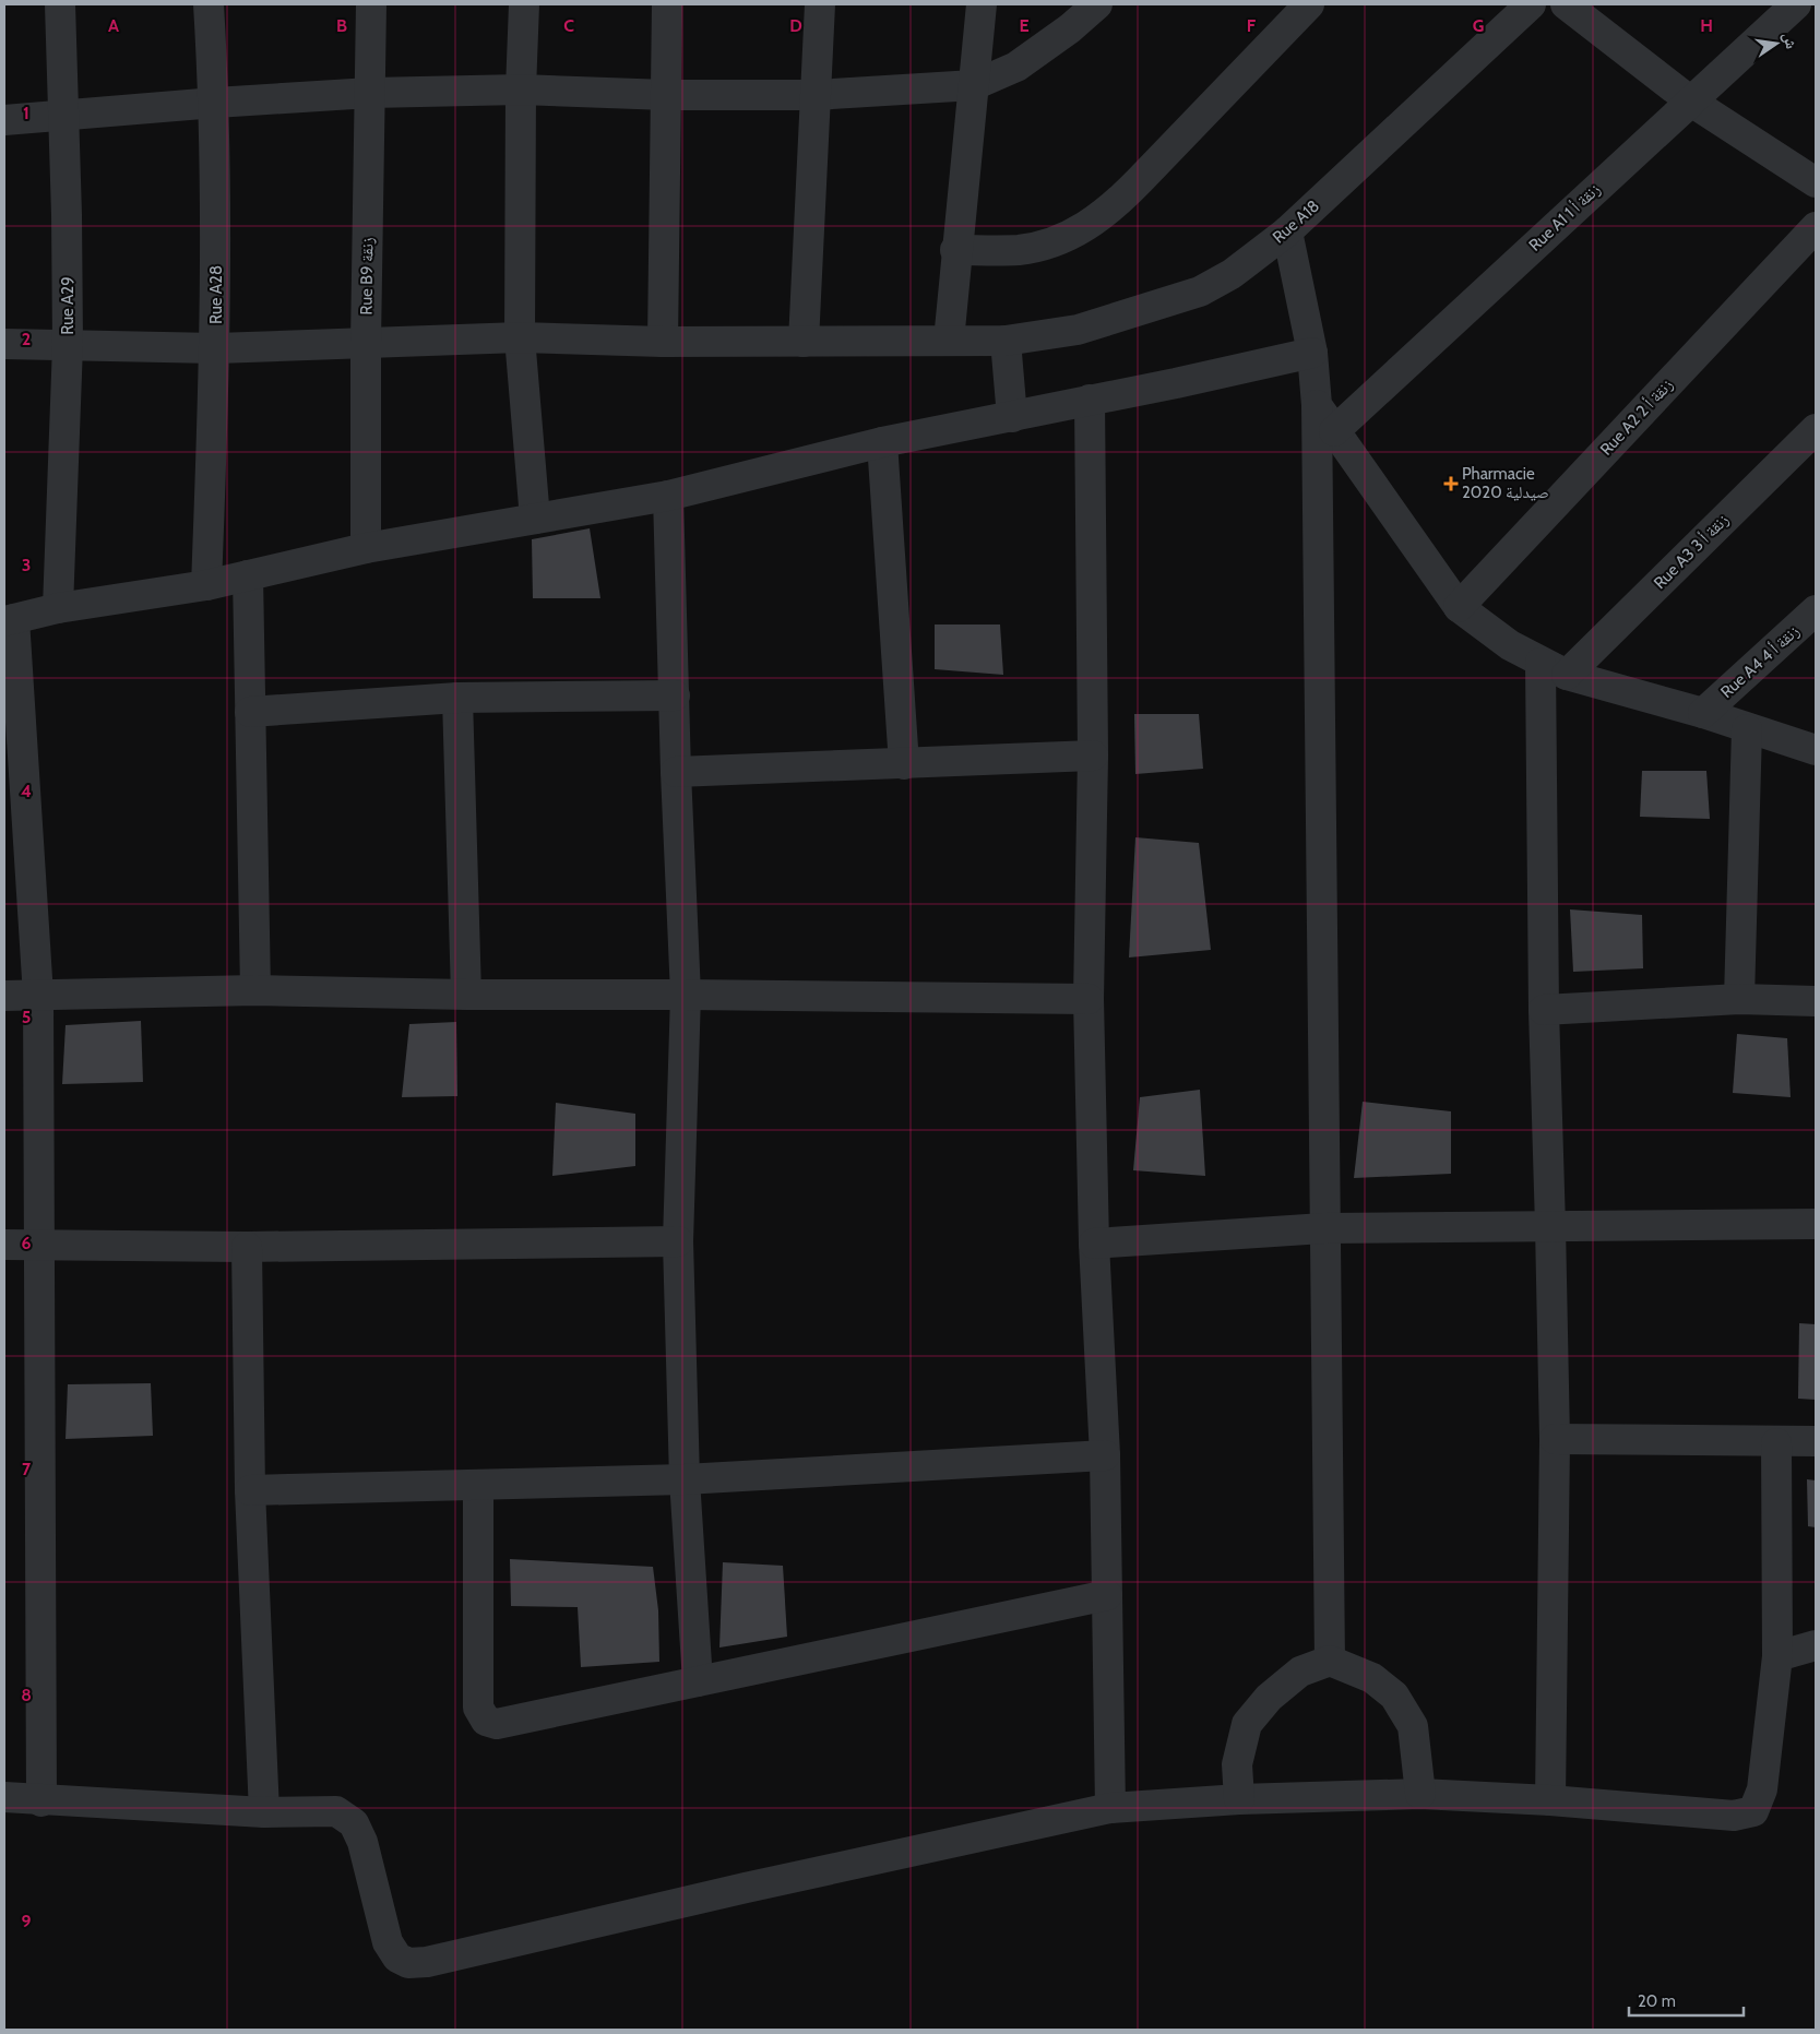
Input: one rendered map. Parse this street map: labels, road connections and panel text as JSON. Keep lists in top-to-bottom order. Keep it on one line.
{"streets":{"street":["Rue A1 زنقة أ 1","Rue A18","Rue B9 زنقة","Rue A28","Rue A29","Rue A2 زنقة أ 2","Rue A3 زنقة أ 3","Rue A4 زنقة أ 4"]},"crossings":[["Rue A18","Rue B9 زنقة"],["Rue A18","Rue A28"],["Rue A18","Rue A29"]],"places":{"health":["Pharmacie 2020 صيدلية"]},"scale_bar":"20 m","north":"right","grid":{"columns":["A","B","C","D","E","F","G","H"],"rows":["1","2","3","4","5","6","7","8","9"]}}
